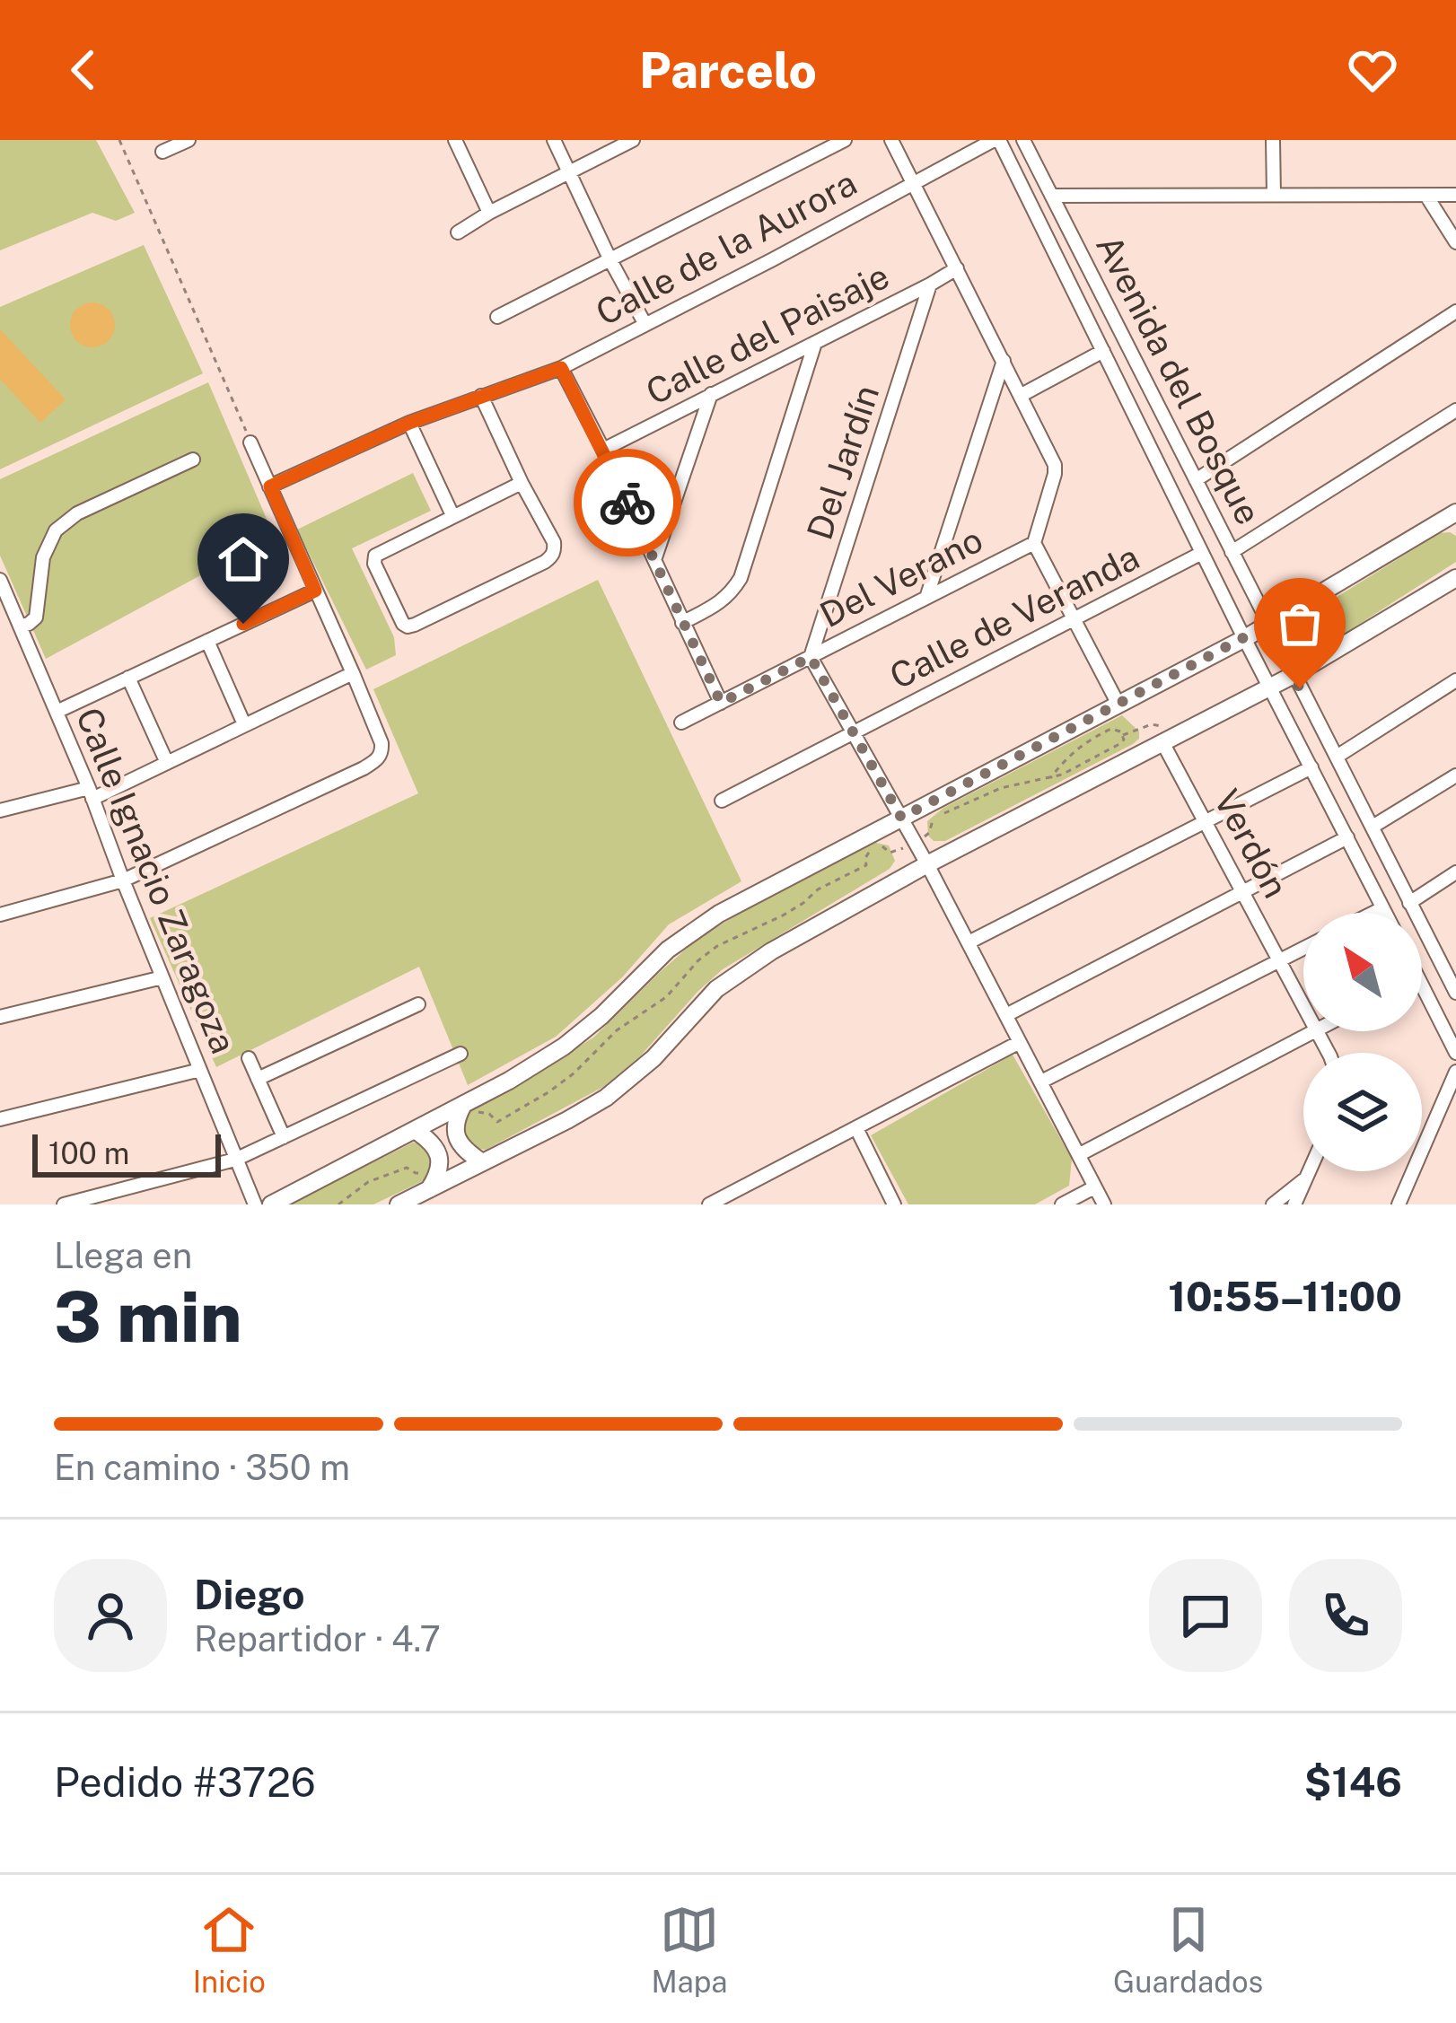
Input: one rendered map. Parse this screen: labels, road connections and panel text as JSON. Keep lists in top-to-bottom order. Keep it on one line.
{"streets":{"street":["Calle de la Aurora","Calle del Paisaje","Avenida del Bosque","Del Jardín","Del Verano","Calle de Veranda","Verdón","Calle Ignacio Zaragoza"]},"crossings":[["Calle de la Aurora","Avenida del Bosque"],["Calle del Paisaje","Del Jardín"],["Avenida del Bosque","Calle de Veranda"],["Del Jardín","Del Verano"]],"scale_bar":"100 m","north":"top left","page":{"header":"Parcelo","scale":"100 m","heading":["3 min","Llega en","10:55–11:00"],"panel":["Diego","Repartidor · 4.7","Pedido #3726","$146"],"bar":"En camino · 350 m","tabs":["Inicio","Mapa","Guardados"]}}
